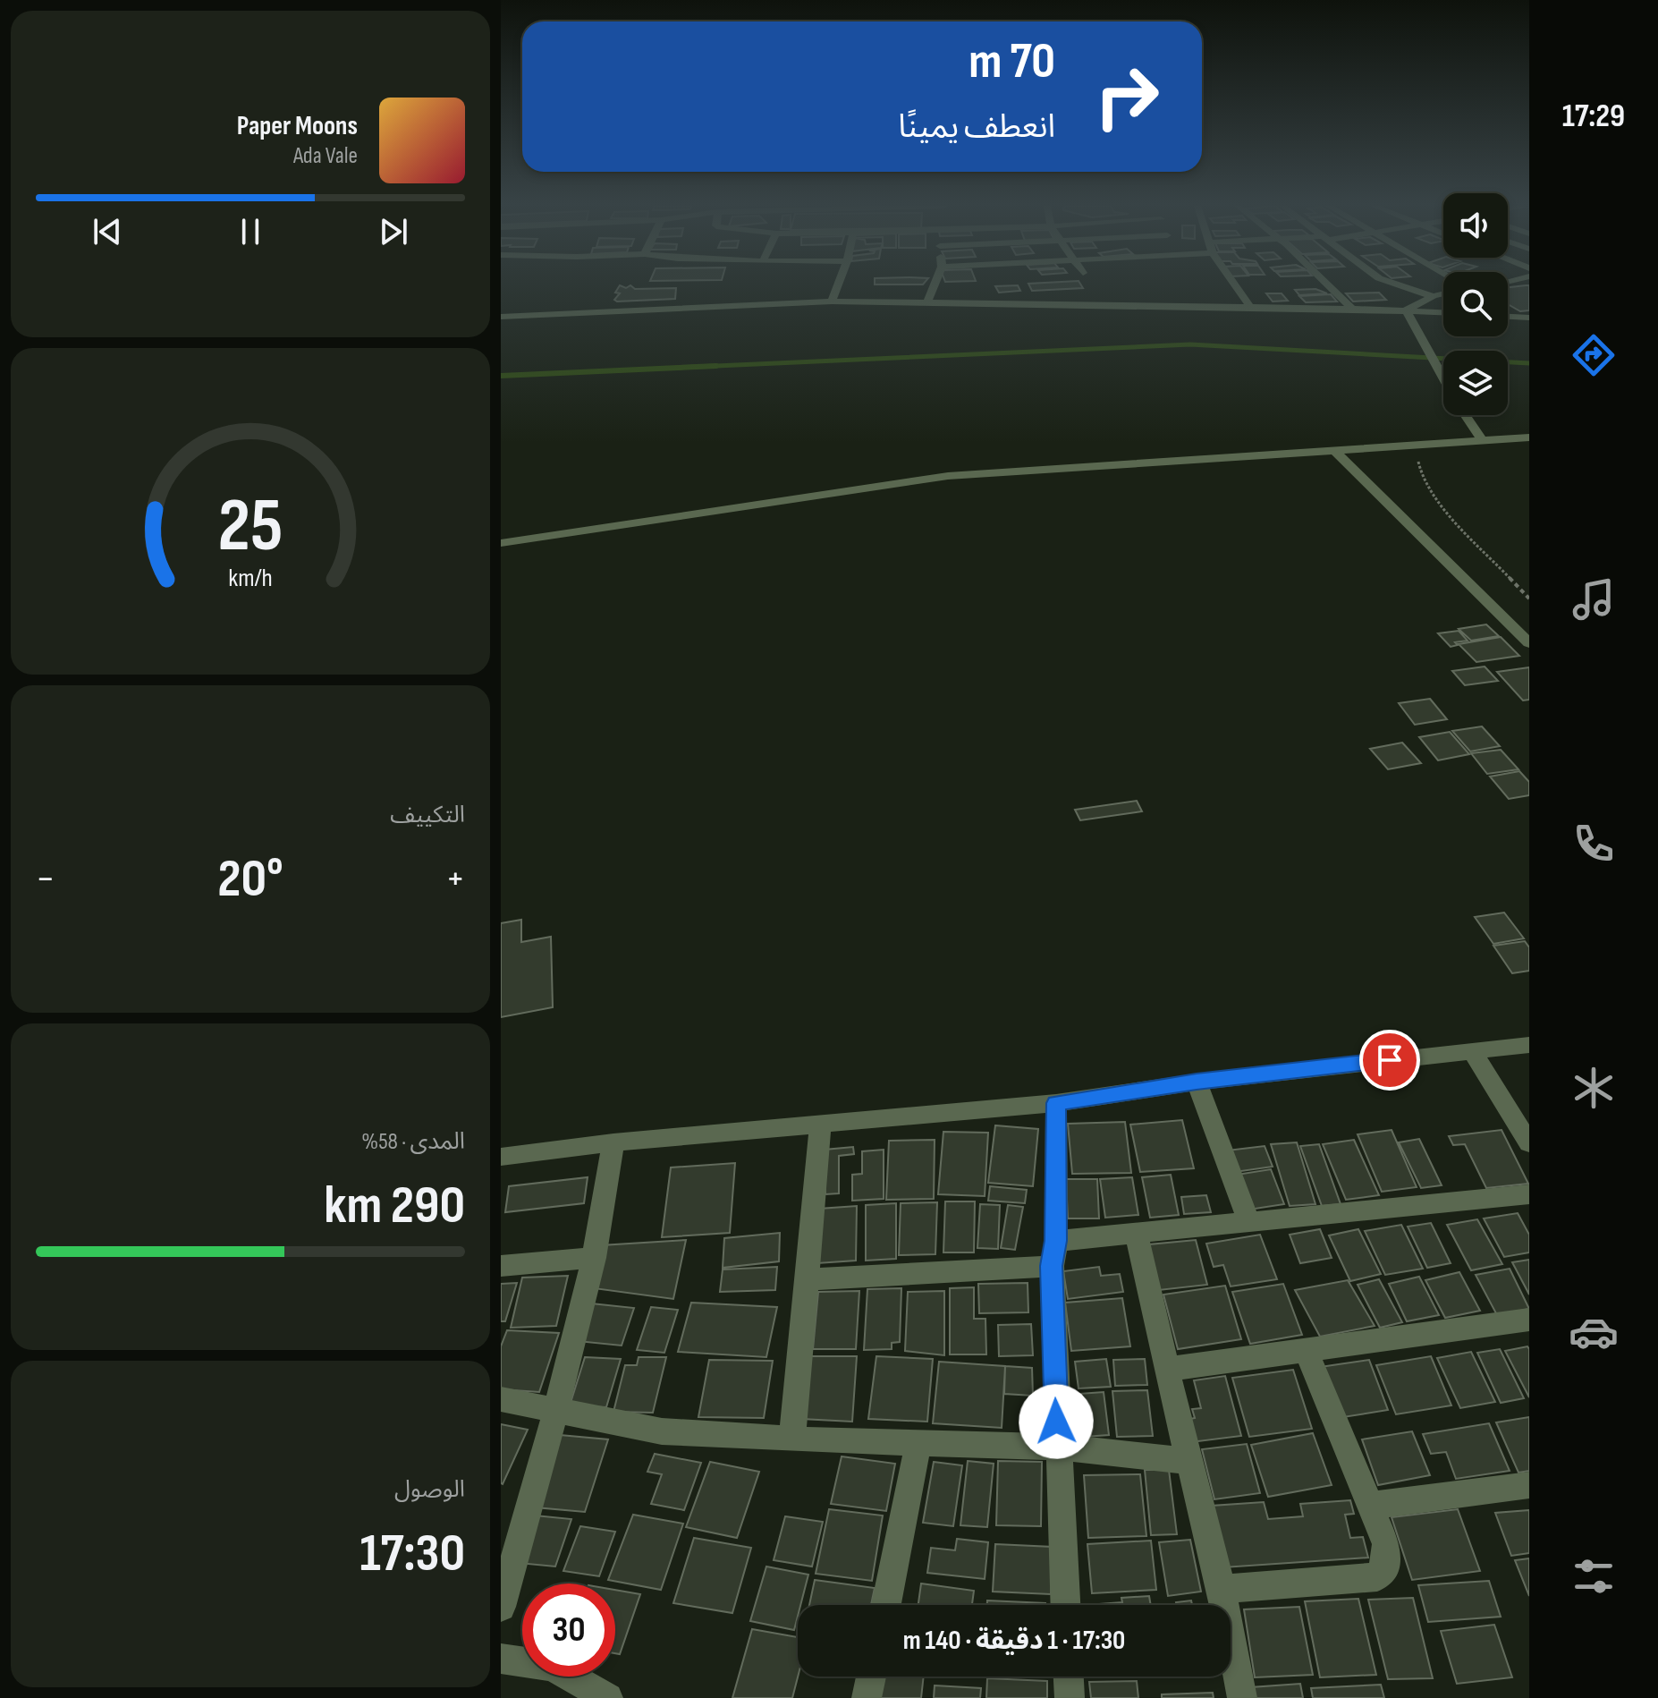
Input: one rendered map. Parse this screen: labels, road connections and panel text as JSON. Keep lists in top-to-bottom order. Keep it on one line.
{"page":{"tabs":"17:29","turn":["70 m","انعطف يمينًا"],"song":["Paper Moons","Ada Vale"],"tile":["التكييف",["المدى · 58%","290 km"],["الوصول","17:30"]],"heat":["−","20°","+"],"limit":"30","trip":"17:30 · 1 دقيقة · 140 m","gauge":["25","km/h"]}}
